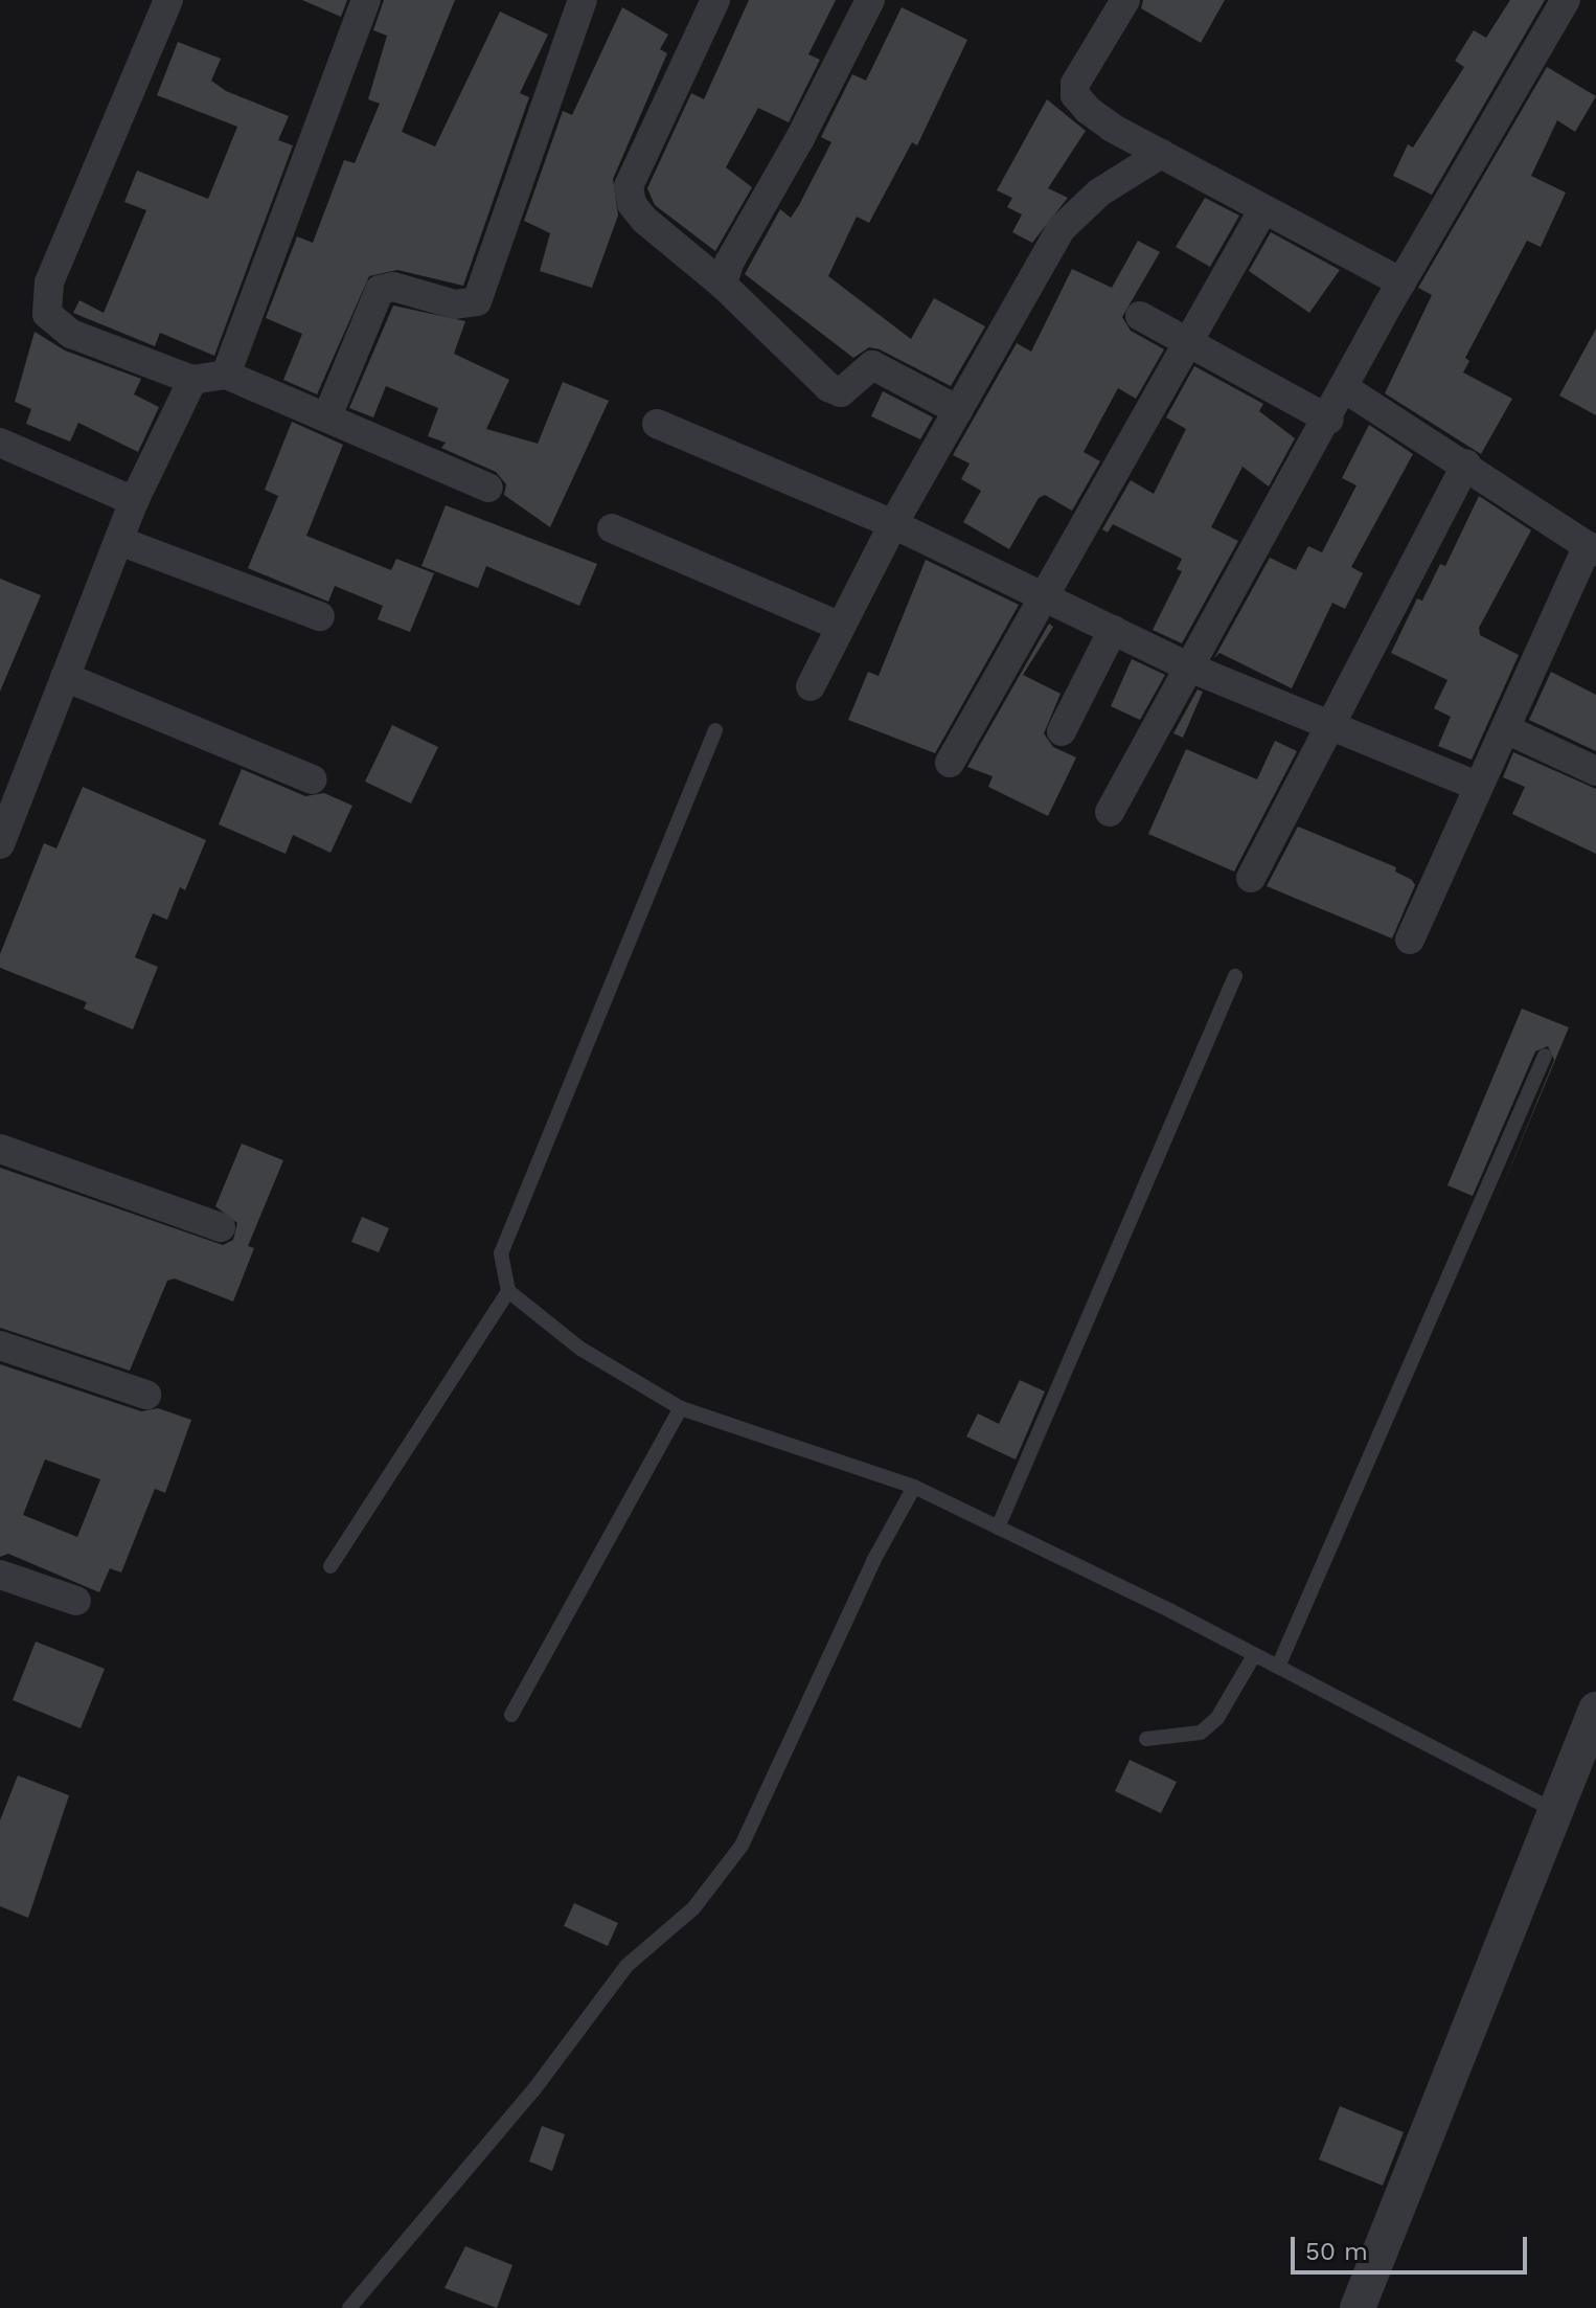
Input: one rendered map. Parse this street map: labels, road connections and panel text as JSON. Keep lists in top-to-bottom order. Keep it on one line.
{"scale_bar":"50 m"}
